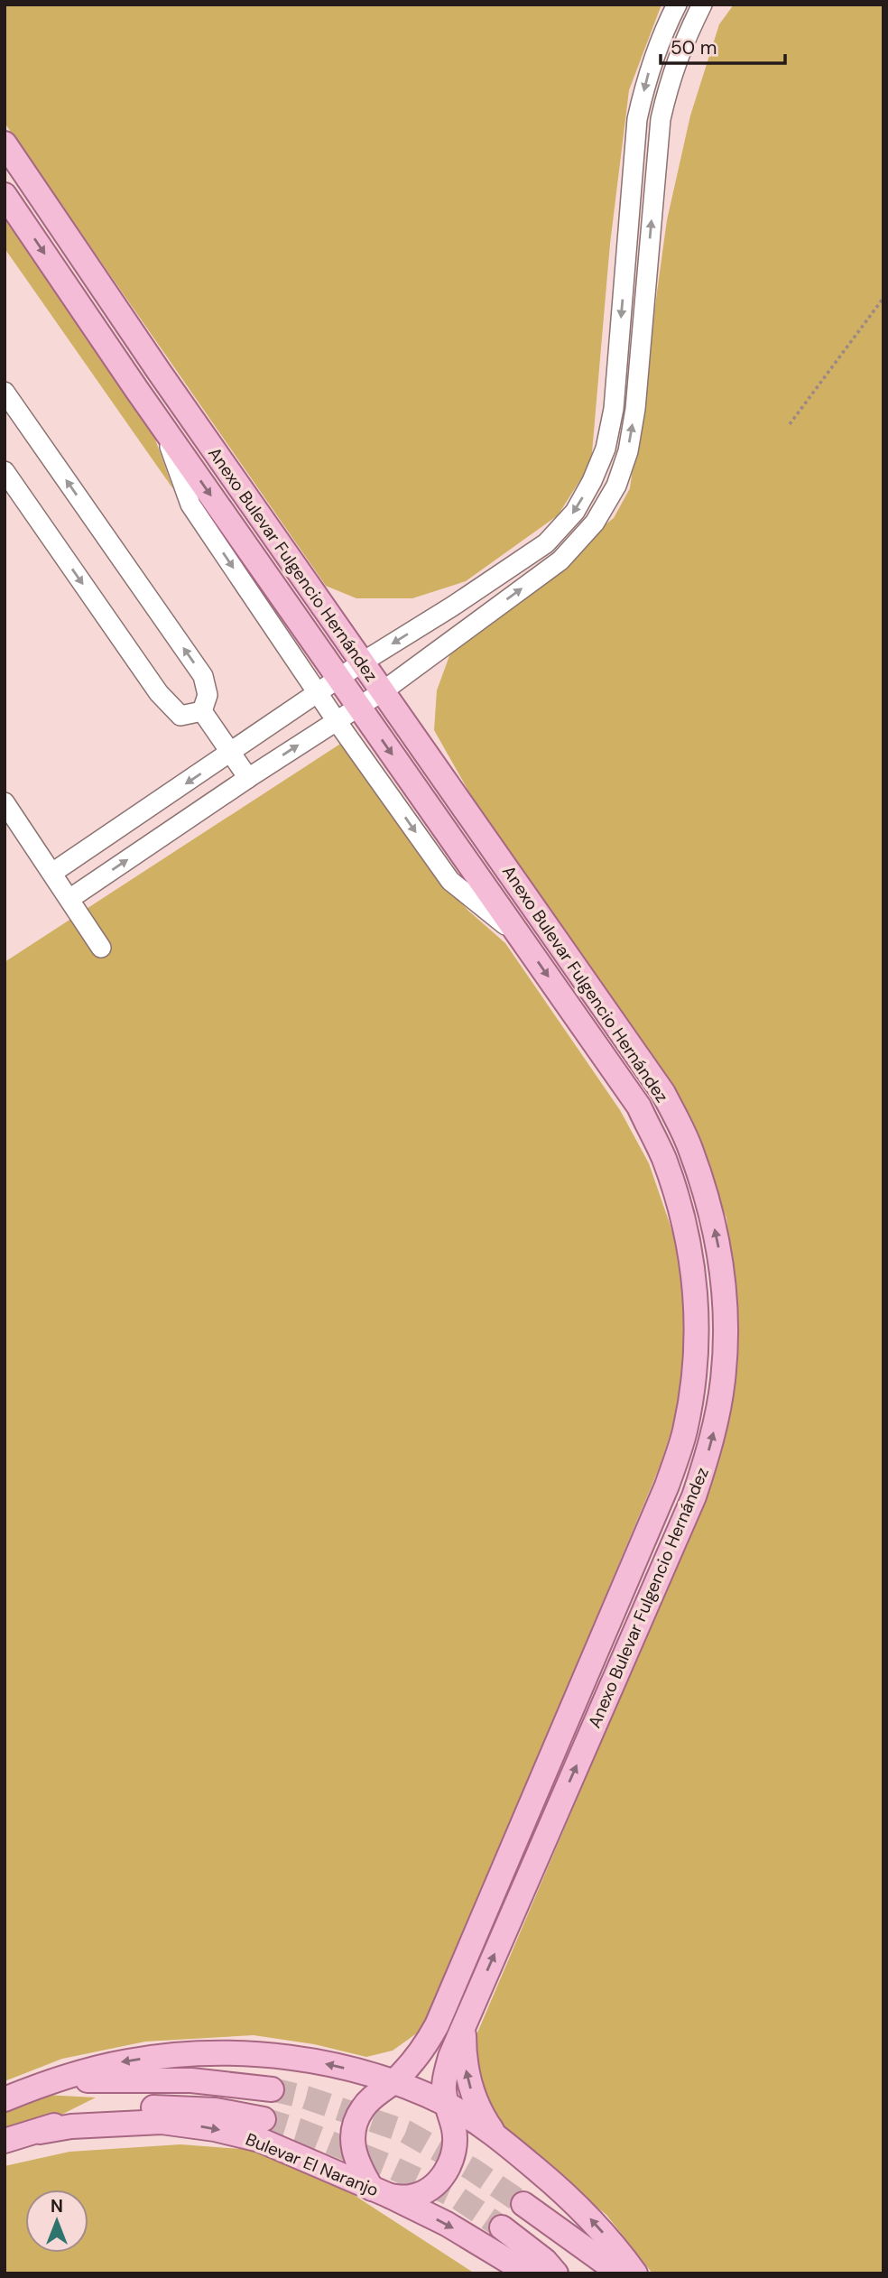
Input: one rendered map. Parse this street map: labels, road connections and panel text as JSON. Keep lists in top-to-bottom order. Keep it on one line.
{"streets":{"main road":["Anexo Bulevar Fulgencio Hernández","Bulevar El Naranjo"]},"crossings":[["Anexo Bulevar Fulgencio Hernández","Bulevar El Naranjo"]],"scale_bar":"50 m","north":"top"}
